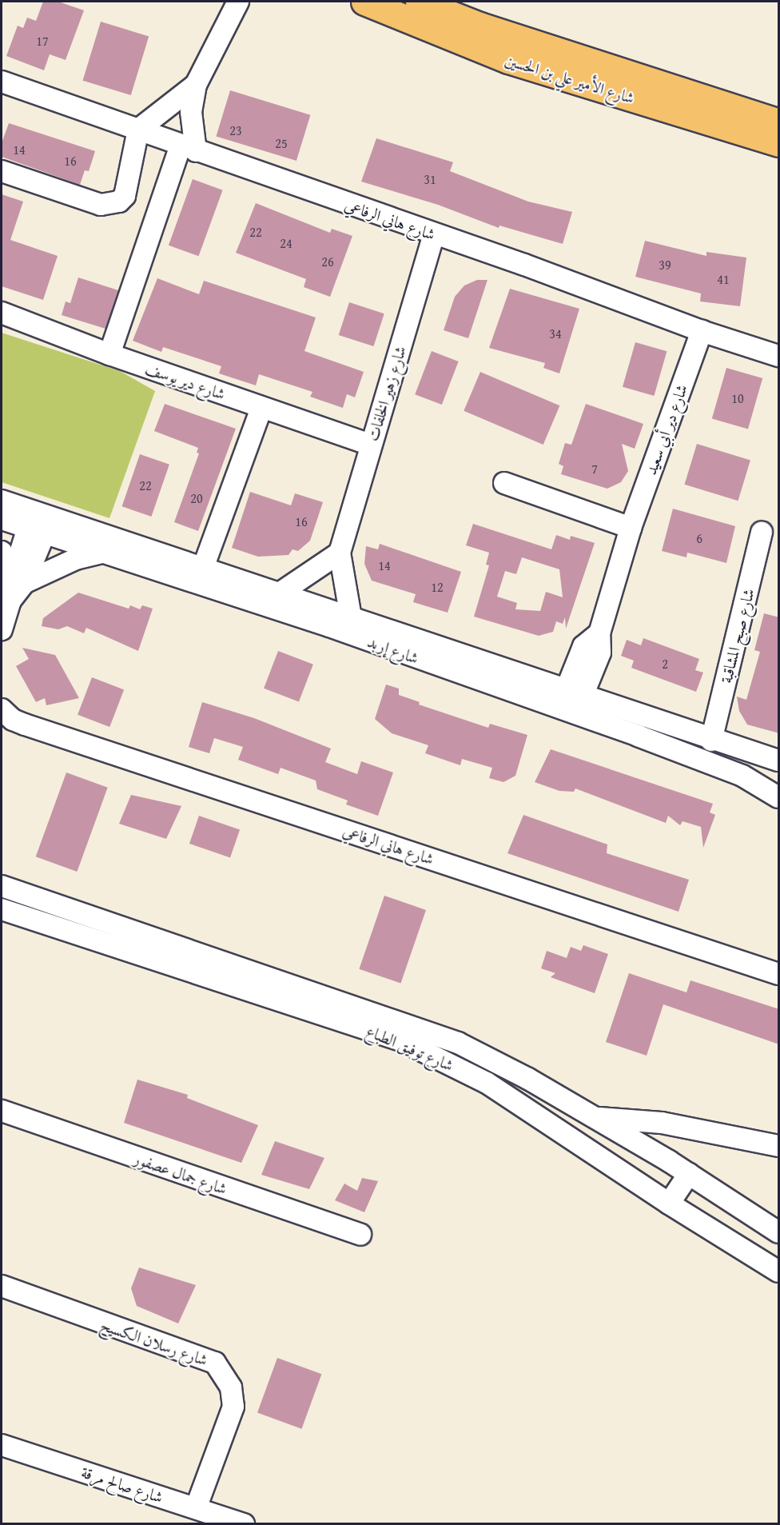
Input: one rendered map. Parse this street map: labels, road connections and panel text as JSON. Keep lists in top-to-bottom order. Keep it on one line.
{"streets":{"main road":["شارع الأمير علي بن الحسين"],"street":["شارع هاني الرفاعي","شارع دير يوسف","شارع زهير الخلفات","شارع دير أبي سعيد","شارع صبح المشاقبة","شارع إربد","شارع توفيق الطباع","شارع جمال عصفور","شارع رسلان الكسيح","شارع صالح مرقة"]},"crossings":[["شارع هاني الرفاعي","شارع زهير الخلفات"],["شارع هاني الرفاعي","شارع دير أبي سعيد"],["شارع دير يوسف","شارع زهير الخلفات"],["شارع زهير الخلفات","شارع إربد"],["شارع دير أبي سعيد","شارع إربد"],["شارع صبح المشاقبة","شارع إربد"],["شارع رسلان الكسيح","شارع صالح مرقة"]],"house_numbers":["17","23","25","14","16","31","22","24","26","39","41","34","10","7","22","20","16","6","14","12","2"]}
